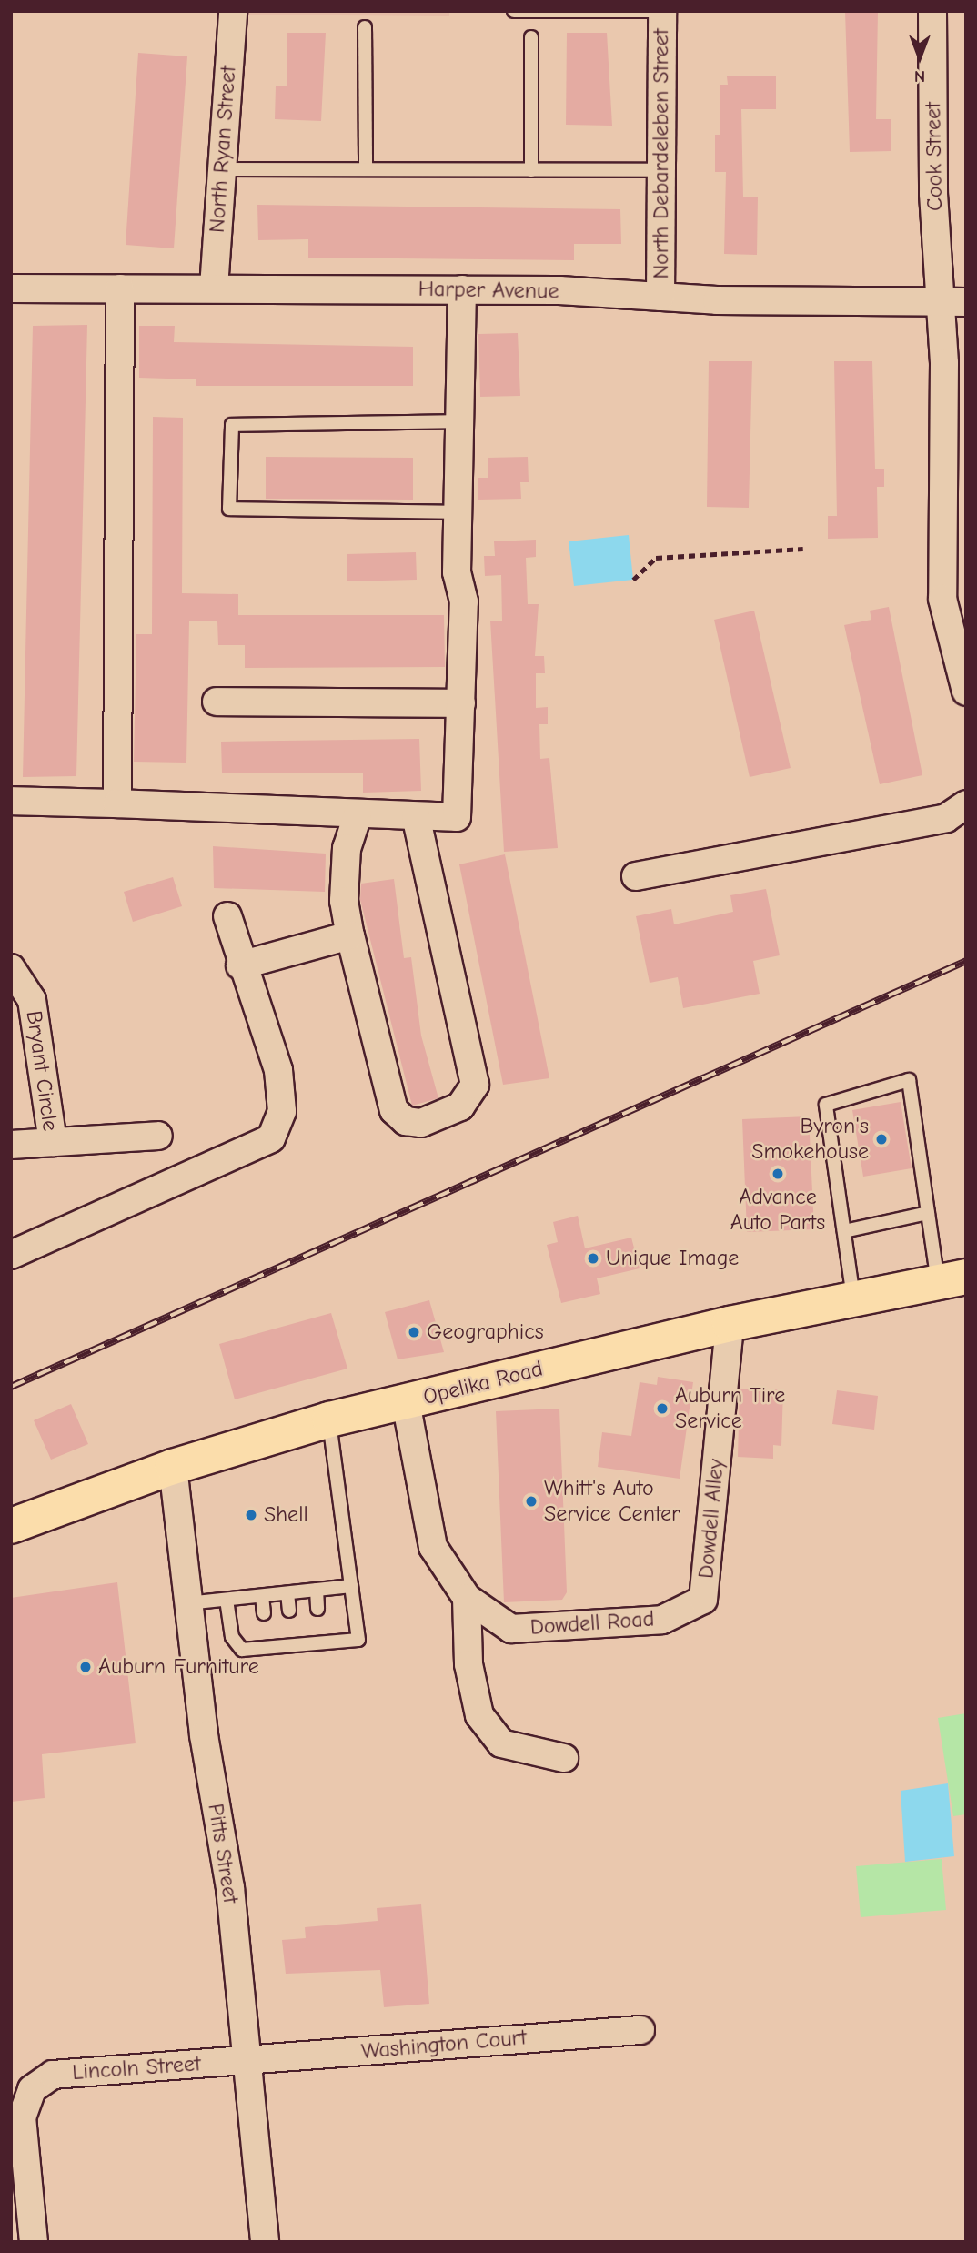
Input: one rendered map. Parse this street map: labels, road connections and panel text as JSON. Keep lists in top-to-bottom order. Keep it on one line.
{"streets":{"main road":["Opelika Road"],"street":["North Ryan Street","North Debardeleben Street","Cook Street","Harper Avenue","Bryant Circle","Dowdell Alley","Dowdell Road","Pitts Street","Washington Court","Lincoln Street"]},"crossings":[["North Ryan Street","Harper Avenue"],["North Debardeleben Street","Harper Avenue"],["Cook Street","Harper Avenue"],["Opelika Road","Dowdell Alley"],["Opelika Road","Dowdell Road"],["Opelika Road","Pitts Street"],["Dowdell Alley","Dowdell Road"],["Pitts Street","Washington Court"],["Pitts Street","Lincoln Street"],["Washington Court","Lincoln Street"]],"places":["Byron's Smokehouse","Advance Auto Parts","Unique Image","Geographics","Auburn Tire Service","Whitt's Auto Service Center","Shell","Auburn Furniture"],"north":"bottom"}
